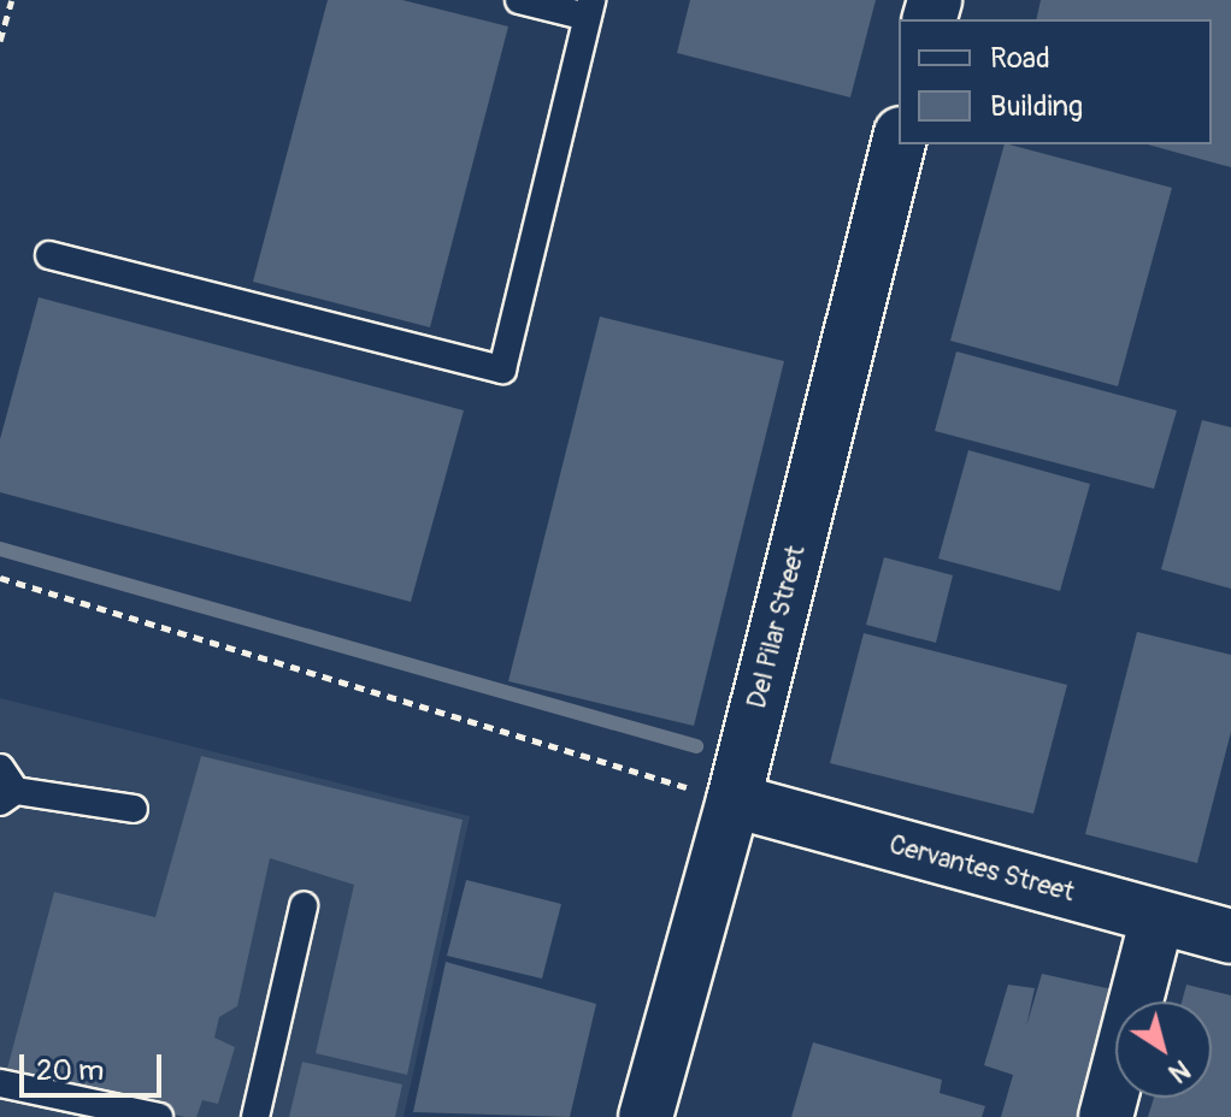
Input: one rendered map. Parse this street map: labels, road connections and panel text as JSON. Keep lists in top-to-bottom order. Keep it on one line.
{"streets":{"street":["Del Pilar Street","Cervantes Street"]},"crossings":[["Del Pilar Street","Cervantes Street"]],"legend":["Road","Building"],"scale_bar":"20 m","north":"bottom right"}
